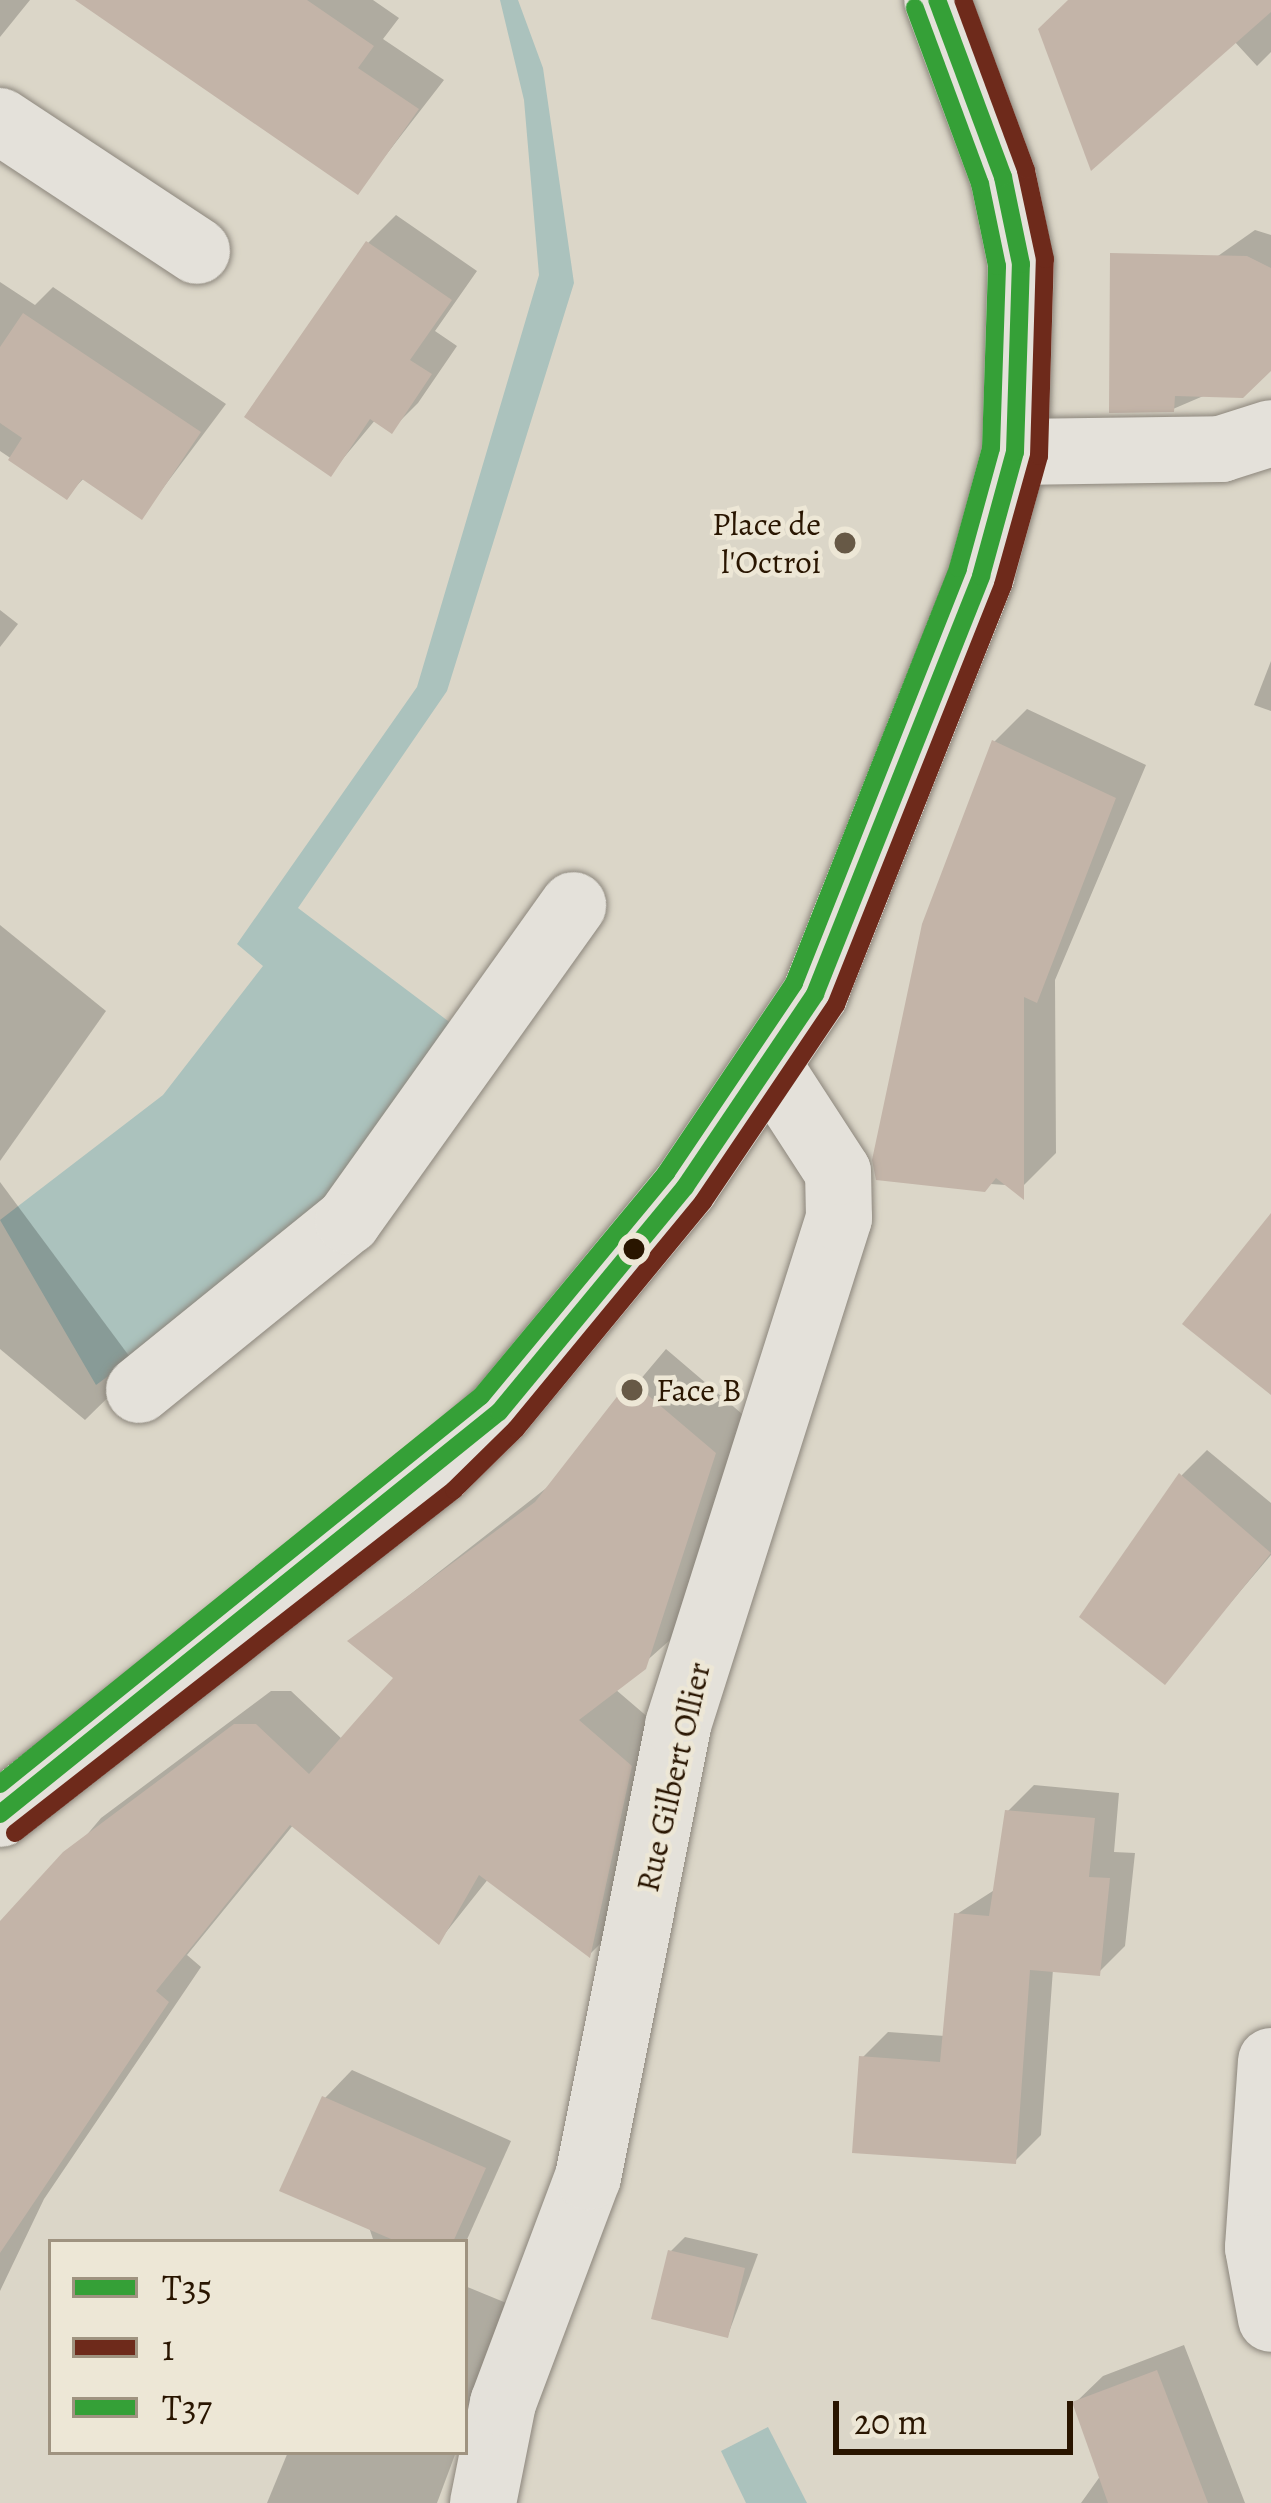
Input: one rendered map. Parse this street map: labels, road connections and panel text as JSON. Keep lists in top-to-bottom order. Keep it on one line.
{"streets":{"street":["Rue Gilbert Ollier"]},"places":["Place de l'Octroi","Face B"],"lines":["transit line T35","transit line 1","transit line T37"],"legend":["T35","1","T37"],"scale_bar":"20 m"}
